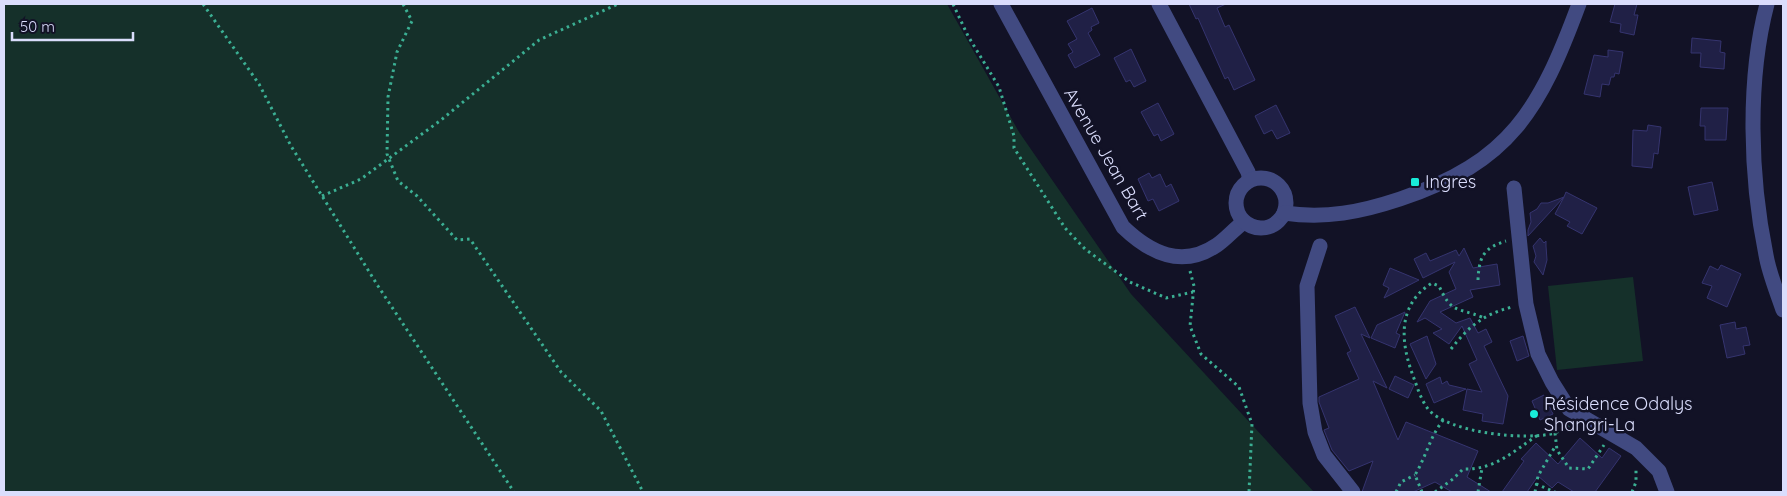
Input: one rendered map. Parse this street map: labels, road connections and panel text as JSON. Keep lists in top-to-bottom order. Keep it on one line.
{"streets":{"street":["Avenue Jean Bart"]},"places":{"transit":["Ingres"],"other":["Résidence Odalys Shangri-La"]},"scale_bar":"50 m"}
